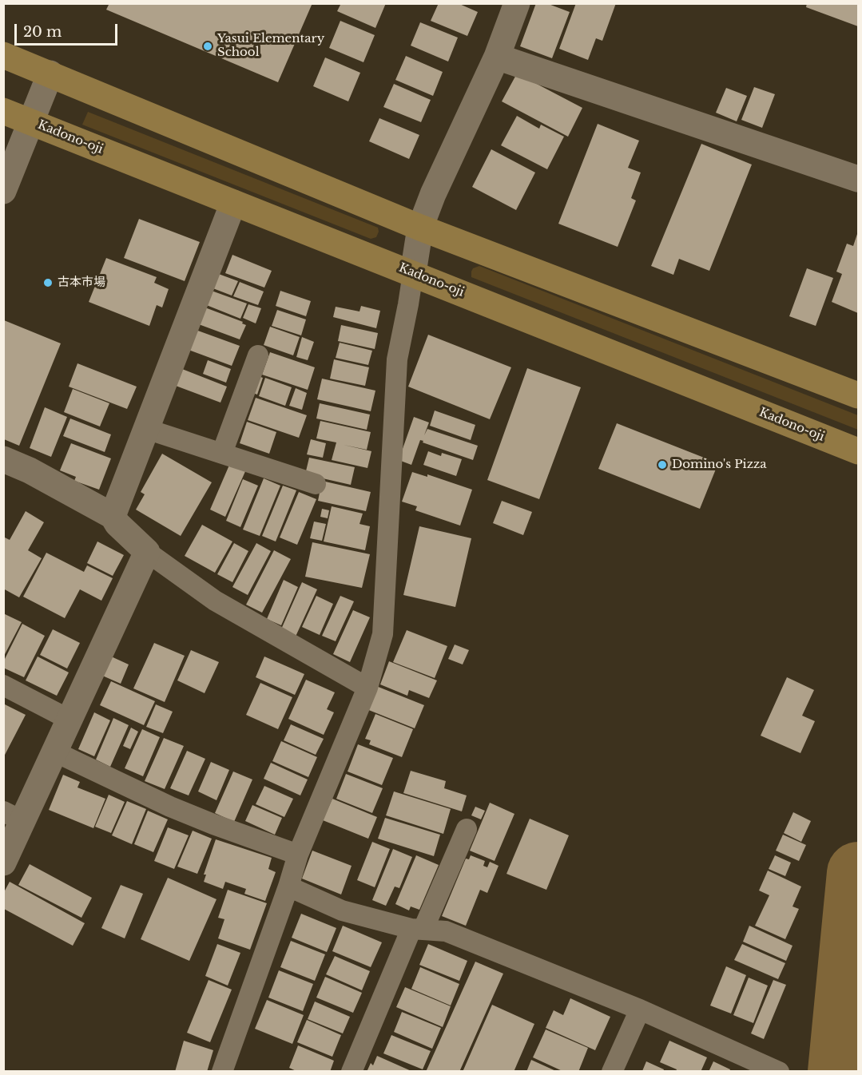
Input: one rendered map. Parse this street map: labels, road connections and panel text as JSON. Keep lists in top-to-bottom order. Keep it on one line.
{"streets":{"street":["Kadono-oji"]},"places":["Yasui Elementary School","古本市場","Domino's Pizza"],"scale_bar":"20 m"}
